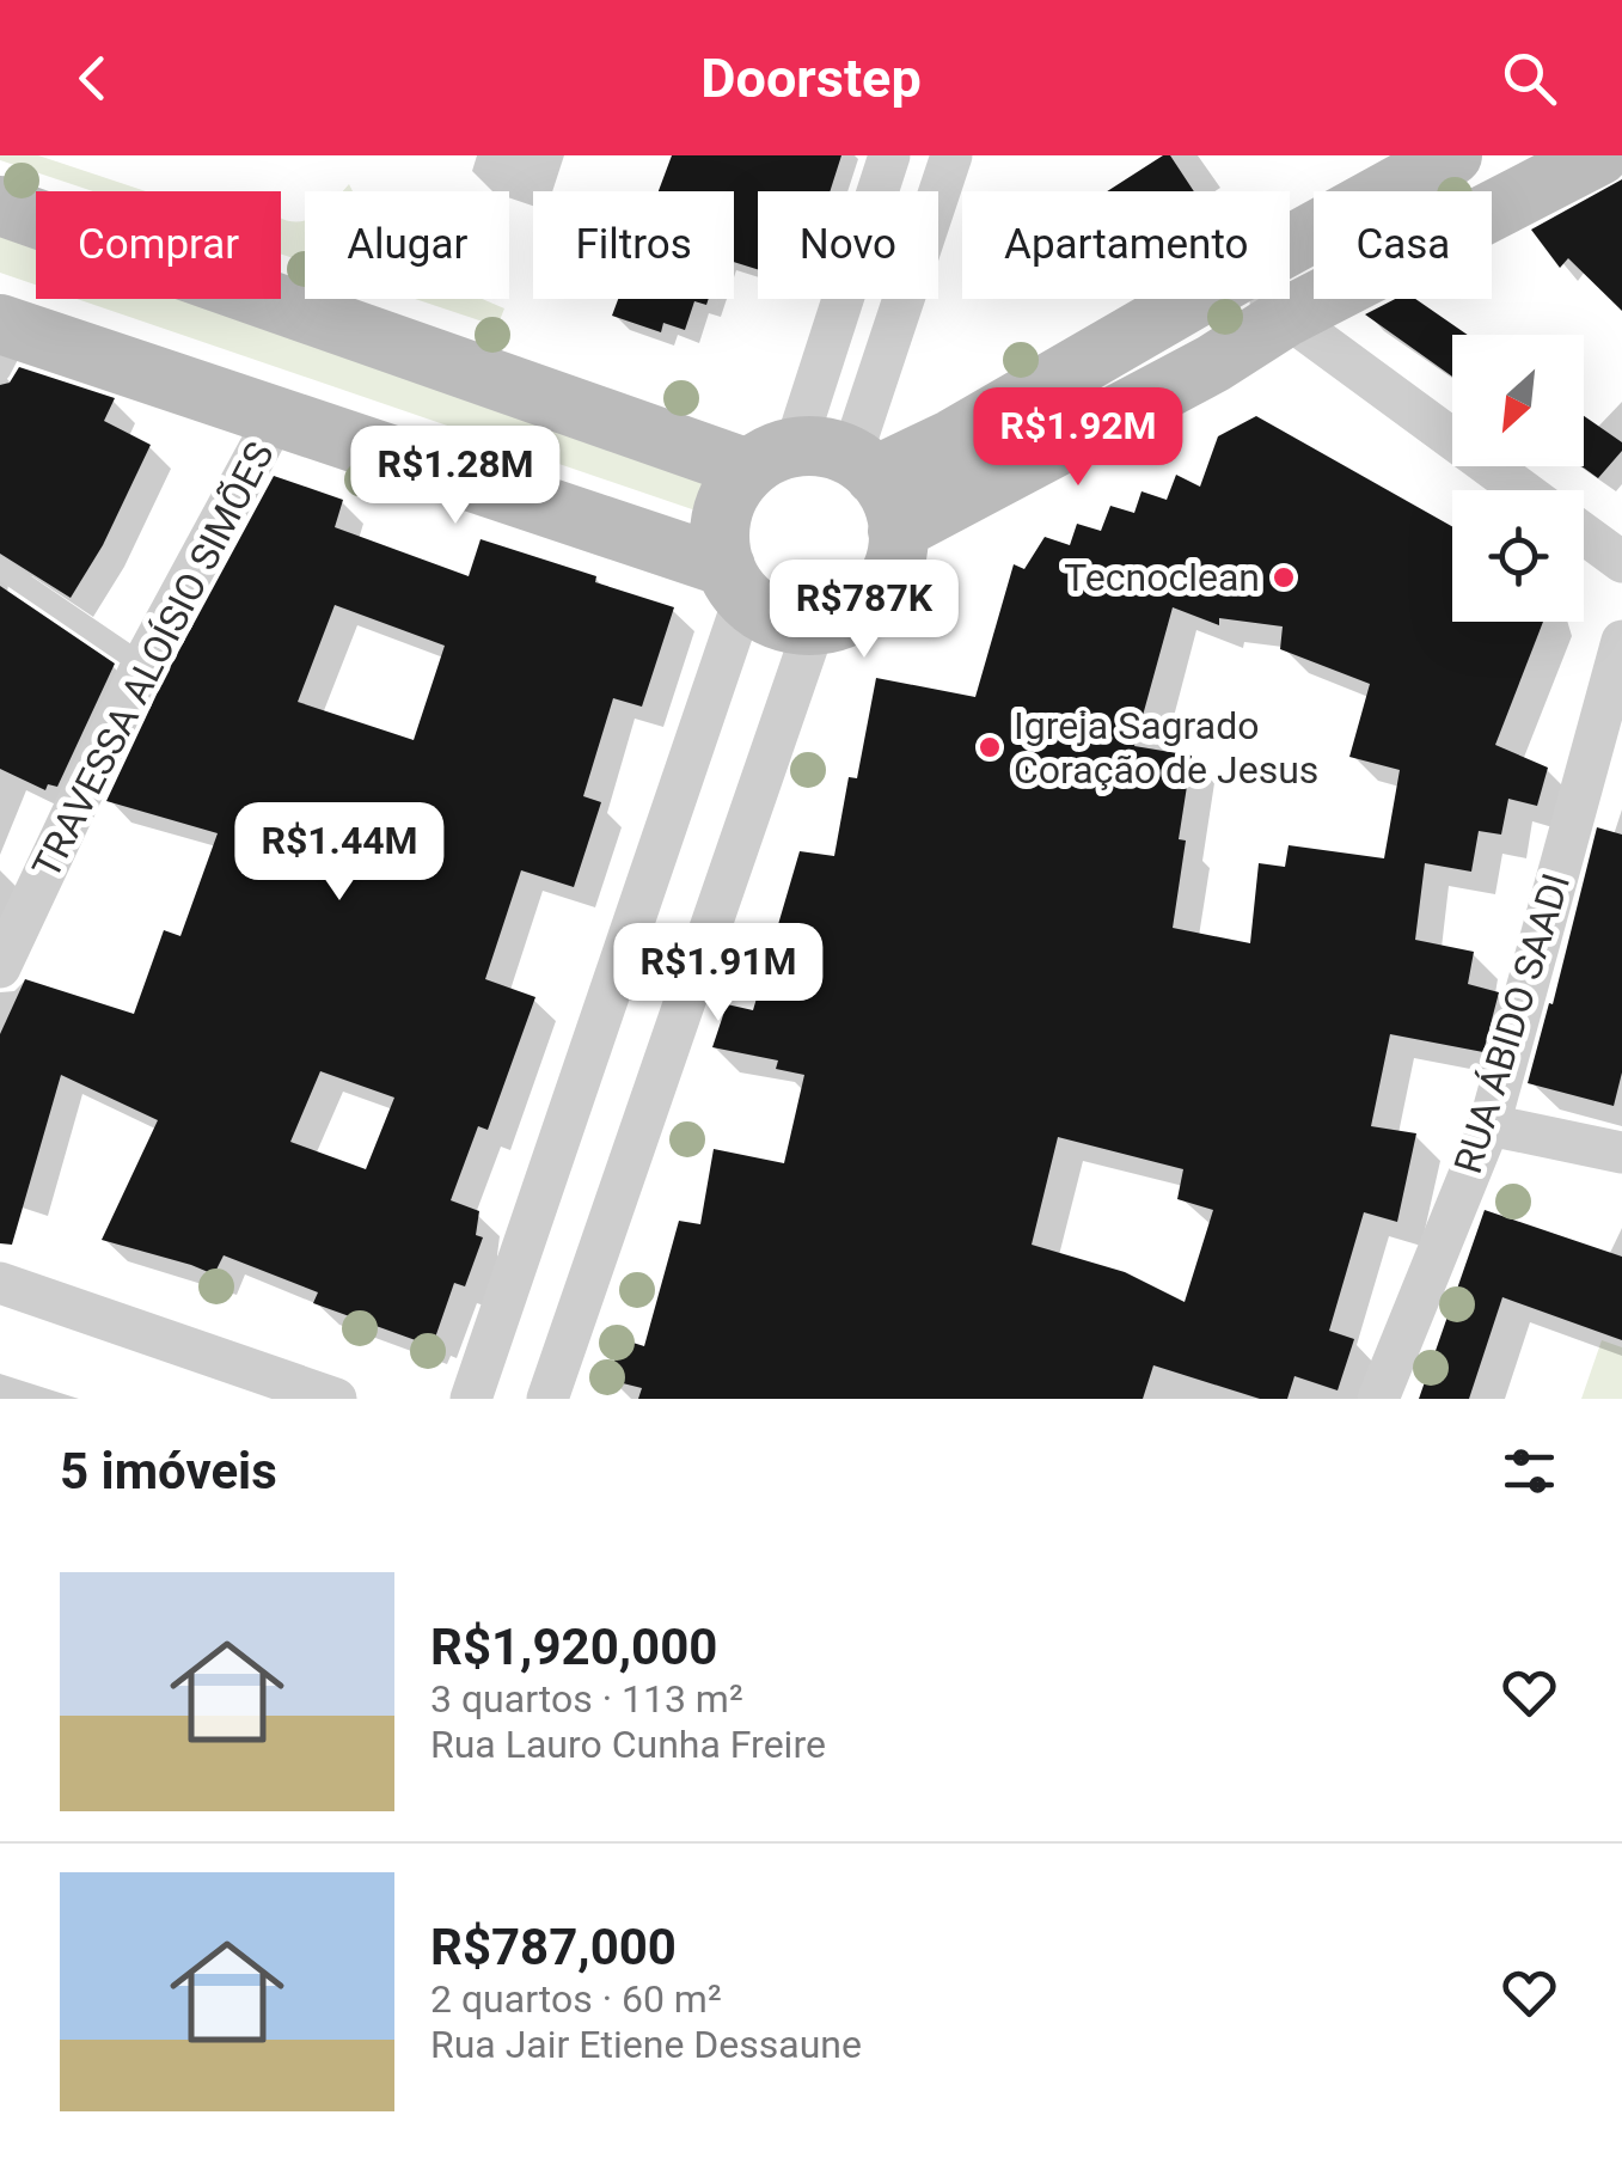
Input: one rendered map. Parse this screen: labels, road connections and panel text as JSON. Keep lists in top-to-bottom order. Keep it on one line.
{"streets":{"street":["TRAVESSA ALOÍSIO SIMÕES","RUA ÁBIDO SAADI"]},"places":["Tecnoclean","Igreja Sagrado Coração de Jesus"],"north":"bottom left","page":{"header":"Doorstep","chip":["Comprar","Alugar","Filtros","Novo","Apartamento","Casa"],"price":["R$1.92M","R$1.28M","R$787K","R$1.44M","R$1.91M"],"heading":"5 imóveis","list":[{"name":"R$1,920,000","note":"3 quartos · 113 m² · Rua Lauro Cunha Freire"},{"name":"R$787,000","note":"2 quartos · 60 m² · Rua Jair Etiene Dessaune"}]}}
